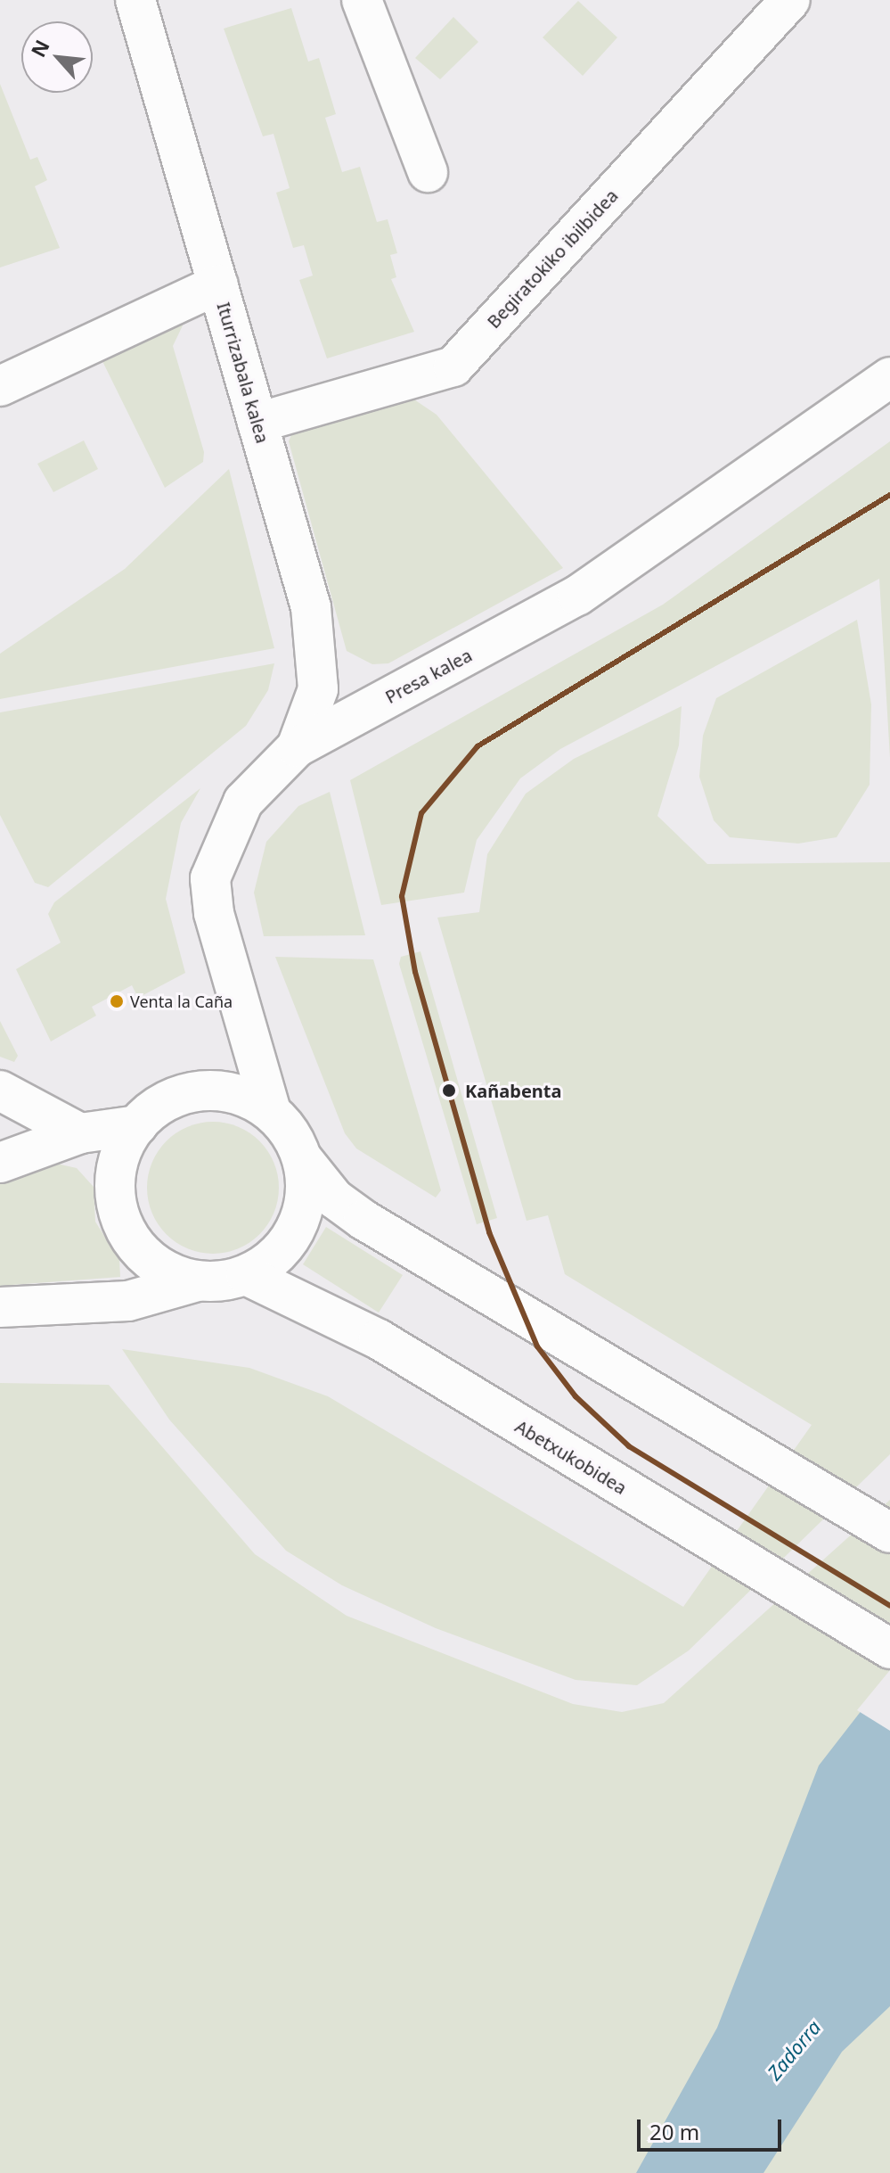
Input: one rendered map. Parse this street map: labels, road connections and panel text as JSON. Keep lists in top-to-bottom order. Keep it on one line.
{"streets":{"street":["Begiratokiko ibilbidea","Iturrizabala kalea","Presa kalea","Abetxukobidea"]},"crossings":[["Begiratokiko ibilbidea","Iturrizabala kalea"],["Iturrizabala kalea","Presa kalea"],["Presa kalea","Abetxukobidea"]],"water":["Zadorra"],"places":["Venta la Caña","Kañabenta"],"scale_bar":"20 m","north":"top left"}
